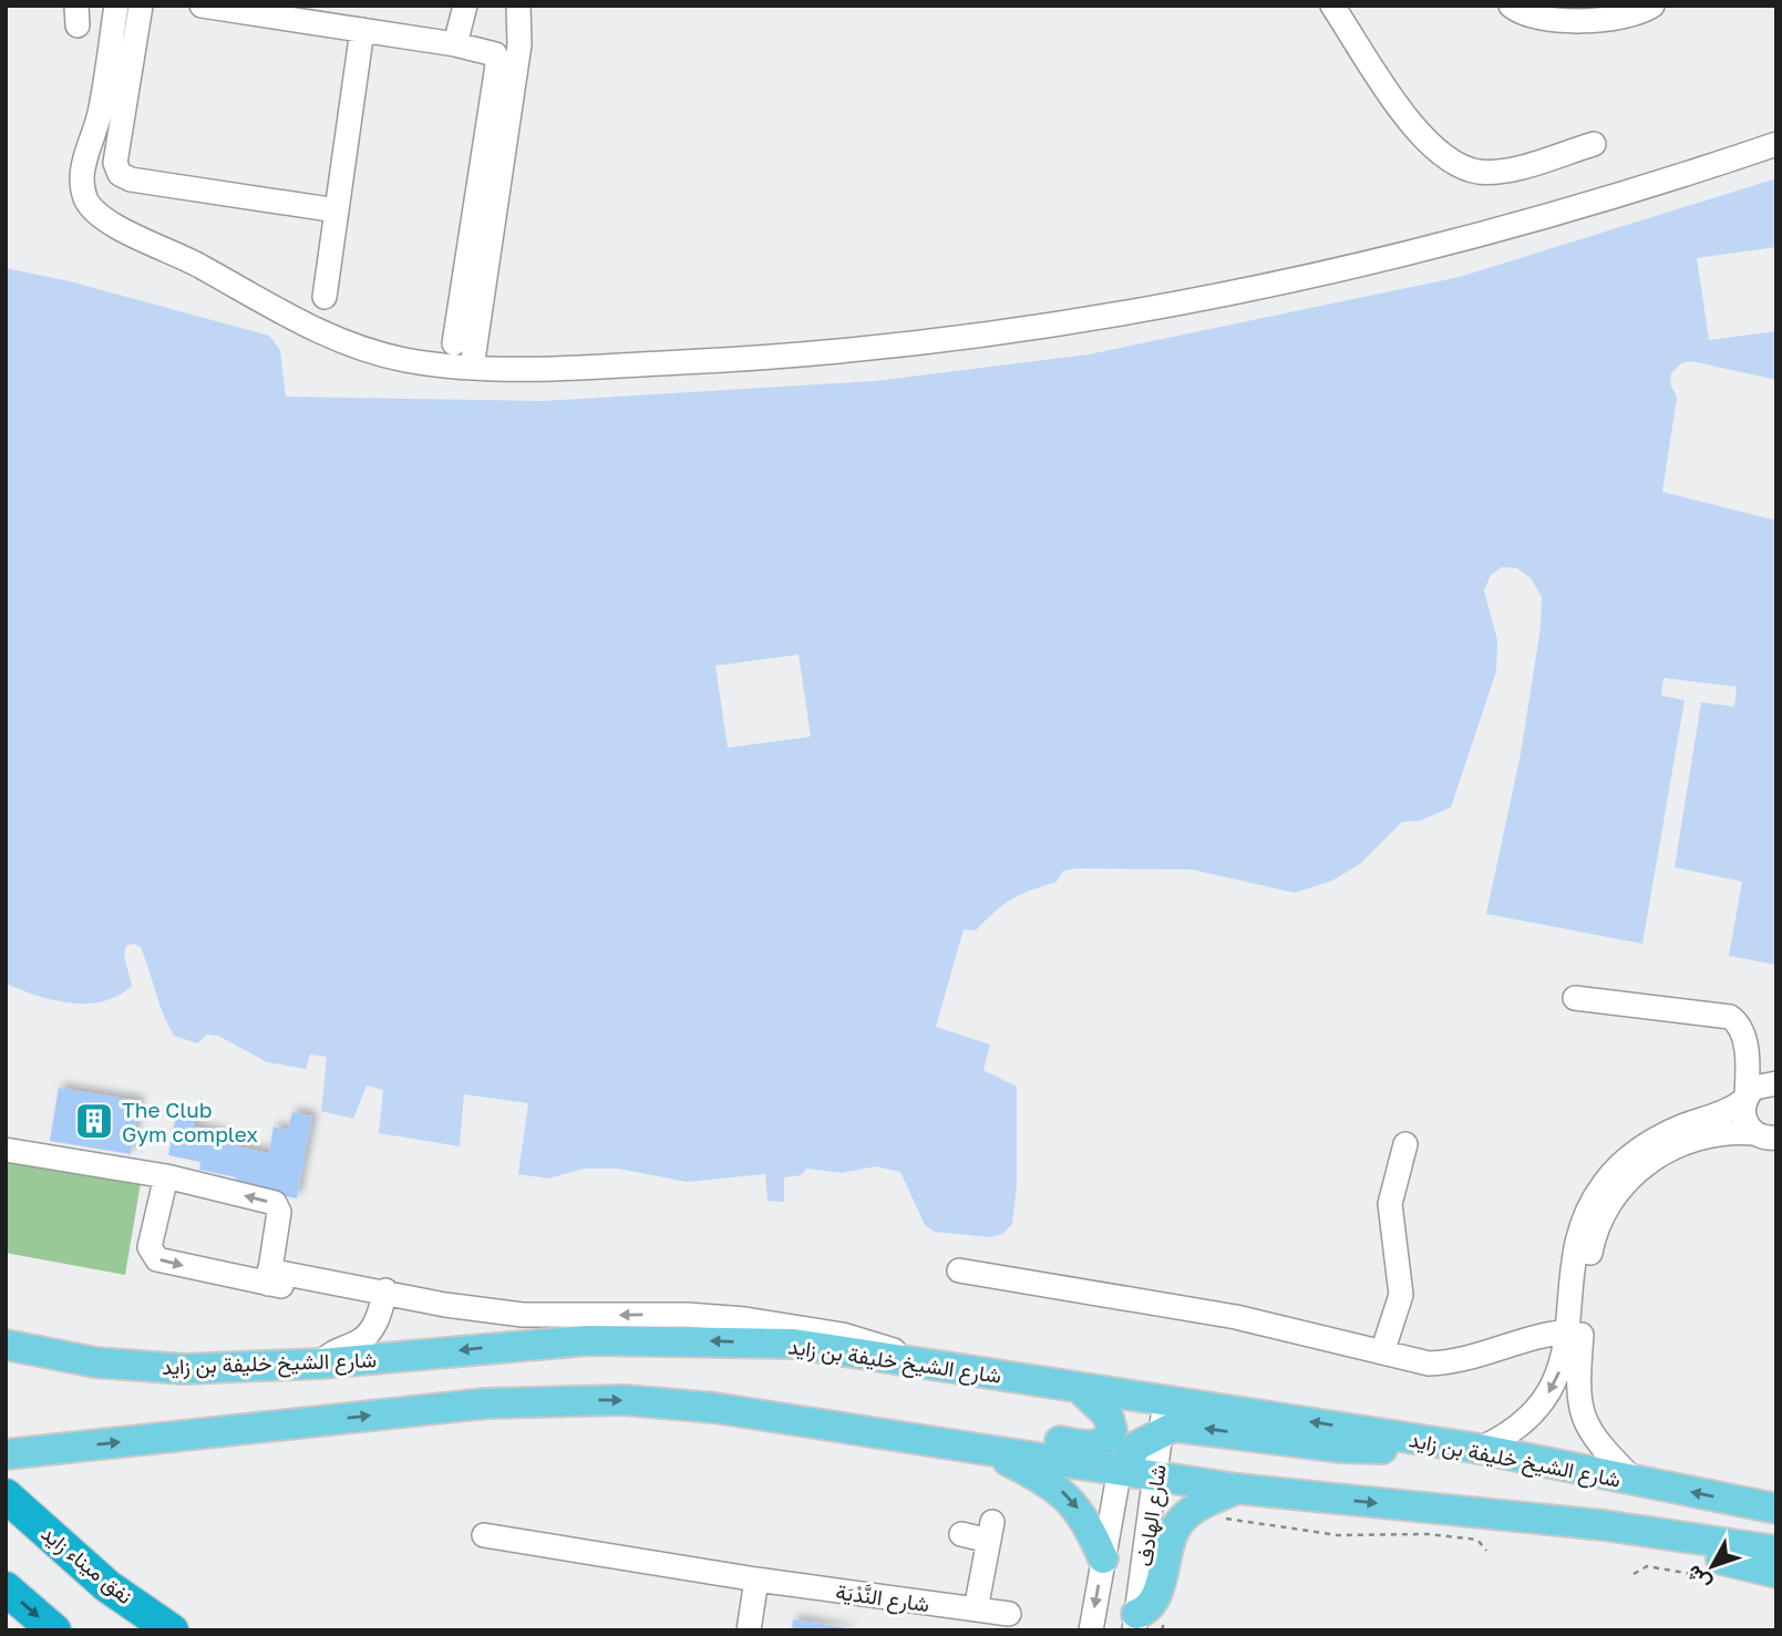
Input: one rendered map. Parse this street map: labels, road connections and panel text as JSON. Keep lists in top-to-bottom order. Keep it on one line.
{"streets":{"highway":["نفق ميناء زايد"],"main road":["شارع الشيخ خليفة بن زايد"],"street":["شارع الهادف","شارع النَّدْيَة"]},"crossings":[["شارع الشيخ خليفة بن زايد","شارع الهادف"]],"places":{"building":["The Club Gym complex"]},"north":"bottom left"}
